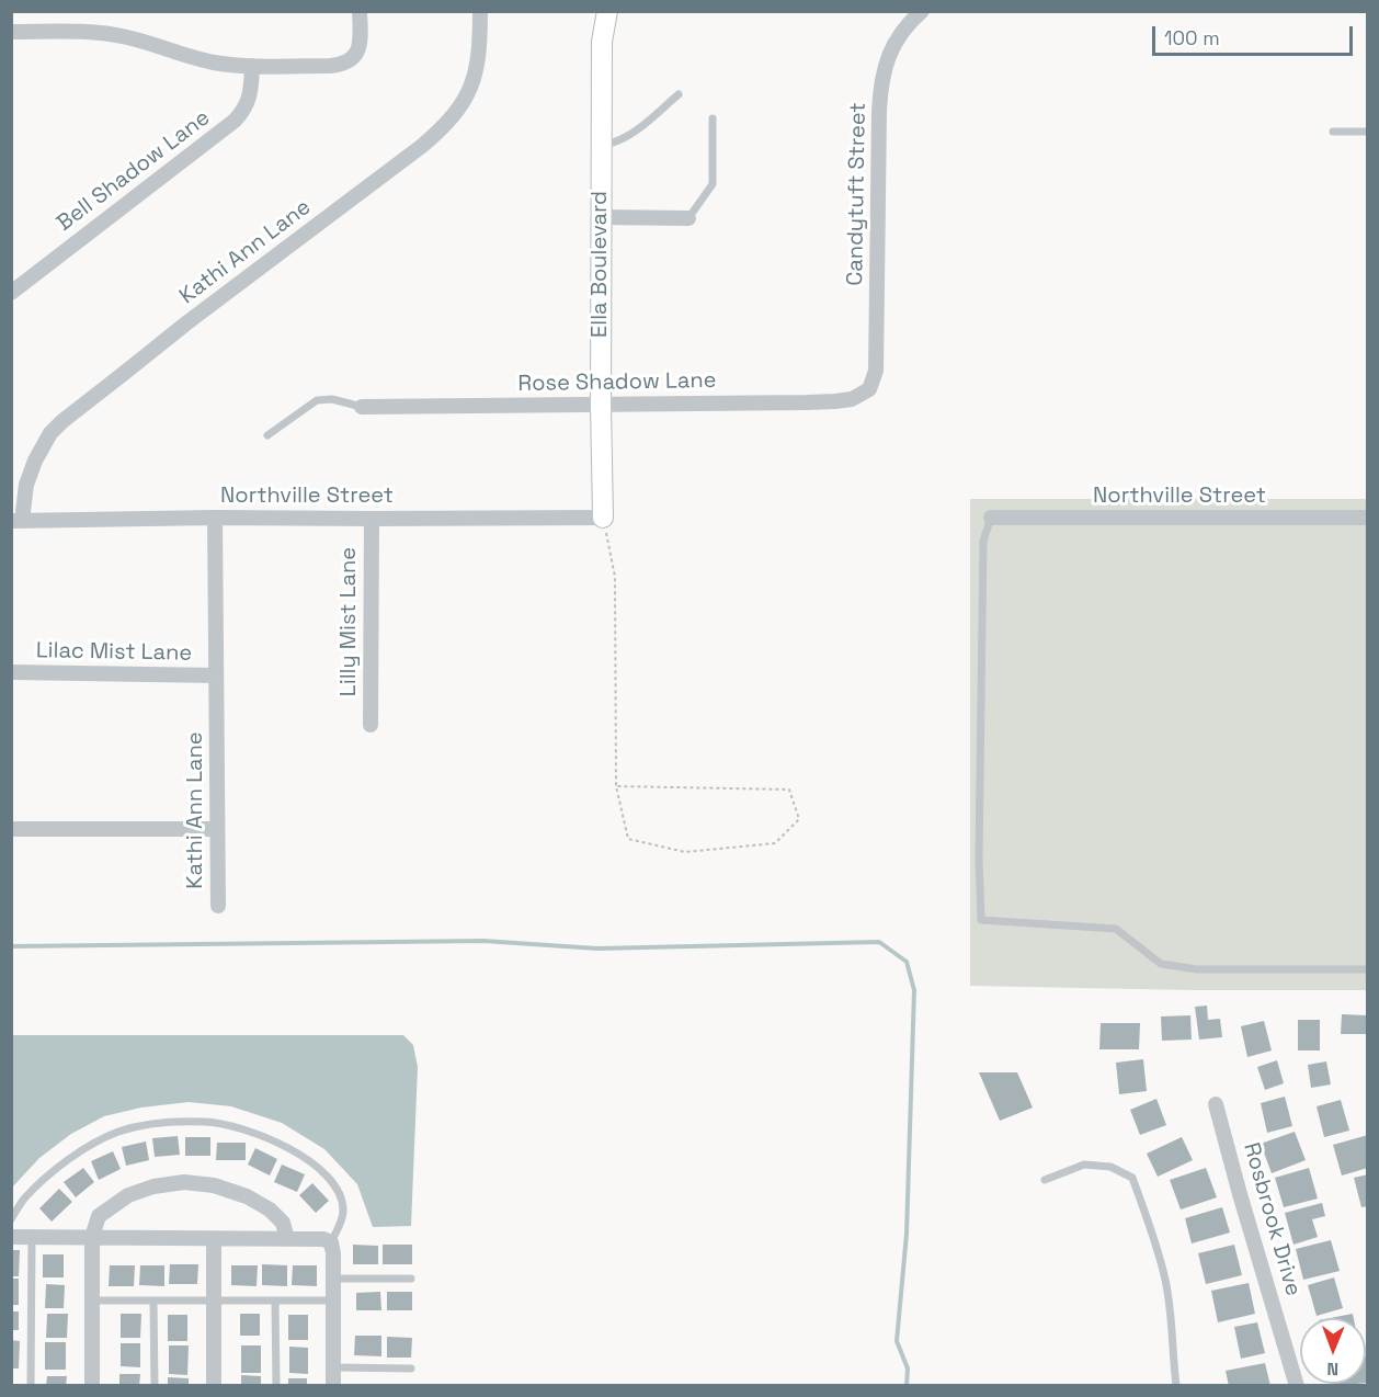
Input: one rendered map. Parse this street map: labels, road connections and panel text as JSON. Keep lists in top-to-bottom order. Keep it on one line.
{"streets":{"street":["Bell Shadow Lane","Candytuft Street","Kathi Ann Lane","Ella Boulevard","Rose Shadow Lane","Northville Street","Lilly Mist Lane","Lilac Mist Lane","Rosbrook Drive"]},"crossings":[["Candytuft Street","Rose Shadow Lane"],["Kathi Ann Lane","Northville Street"],["Kathi Ann Lane","Lilac Mist Lane"],["Ella Boulevard","Rose Shadow Lane"],["Ella Boulevard","Northville Street"],["Northville Street","Lilly Mist Lane"]],"scale_bar":"100 m","north":"bottom"}
